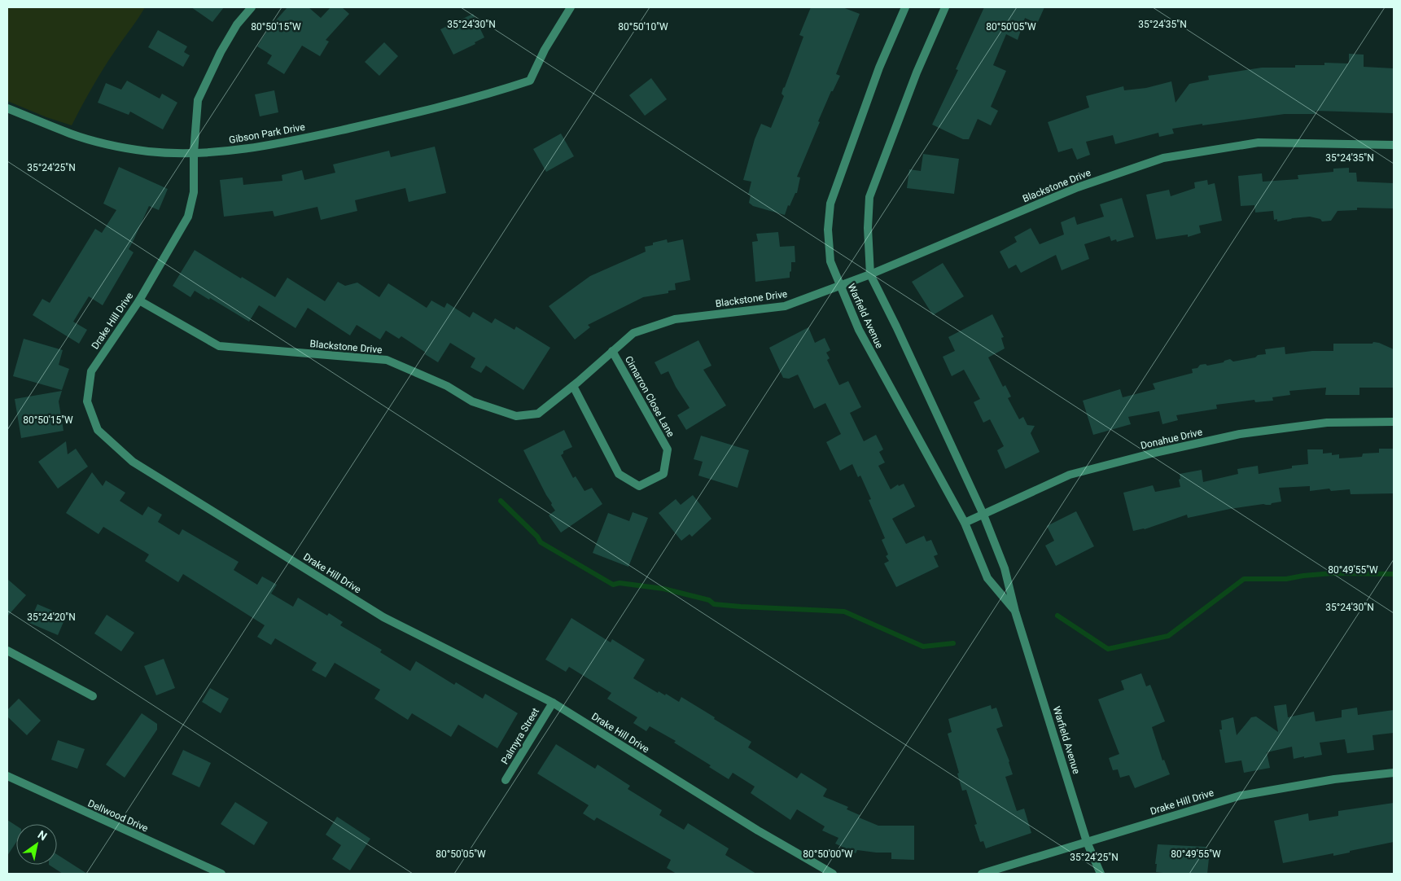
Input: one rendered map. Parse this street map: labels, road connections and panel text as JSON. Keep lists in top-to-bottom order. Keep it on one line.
{"streets":{"street":["Gibson Park Drive","Blackstone Drive","Warfield Avenue","Drake Hill Drive","Cimarron Close Lane","Donahue Drive","Palmyra Street","Dellwood Drive"]},"crossings":[["Gibson Park Drive","Drake Hill Drive"],["Blackstone Drive","Warfield Avenue"],["Blackstone Drive","Drake Hill Drive"],["Blackstone Drive","Cimarron Close Lane"],["Warfield Avenue","Drake Hill Drive"],["Warfield Avenue","Donahue Drive"],["Drake Hill Drive","Palmyra Street"]],"north":"top right","coordinates":["35°24'30\"N","35°24'35\"N","80°50'15\"W","80°50'10\"W","80°50'05\"W","35°24'25\"N","80°49'55\"W","35°24'20\"N","80°50'00\"W"]}
